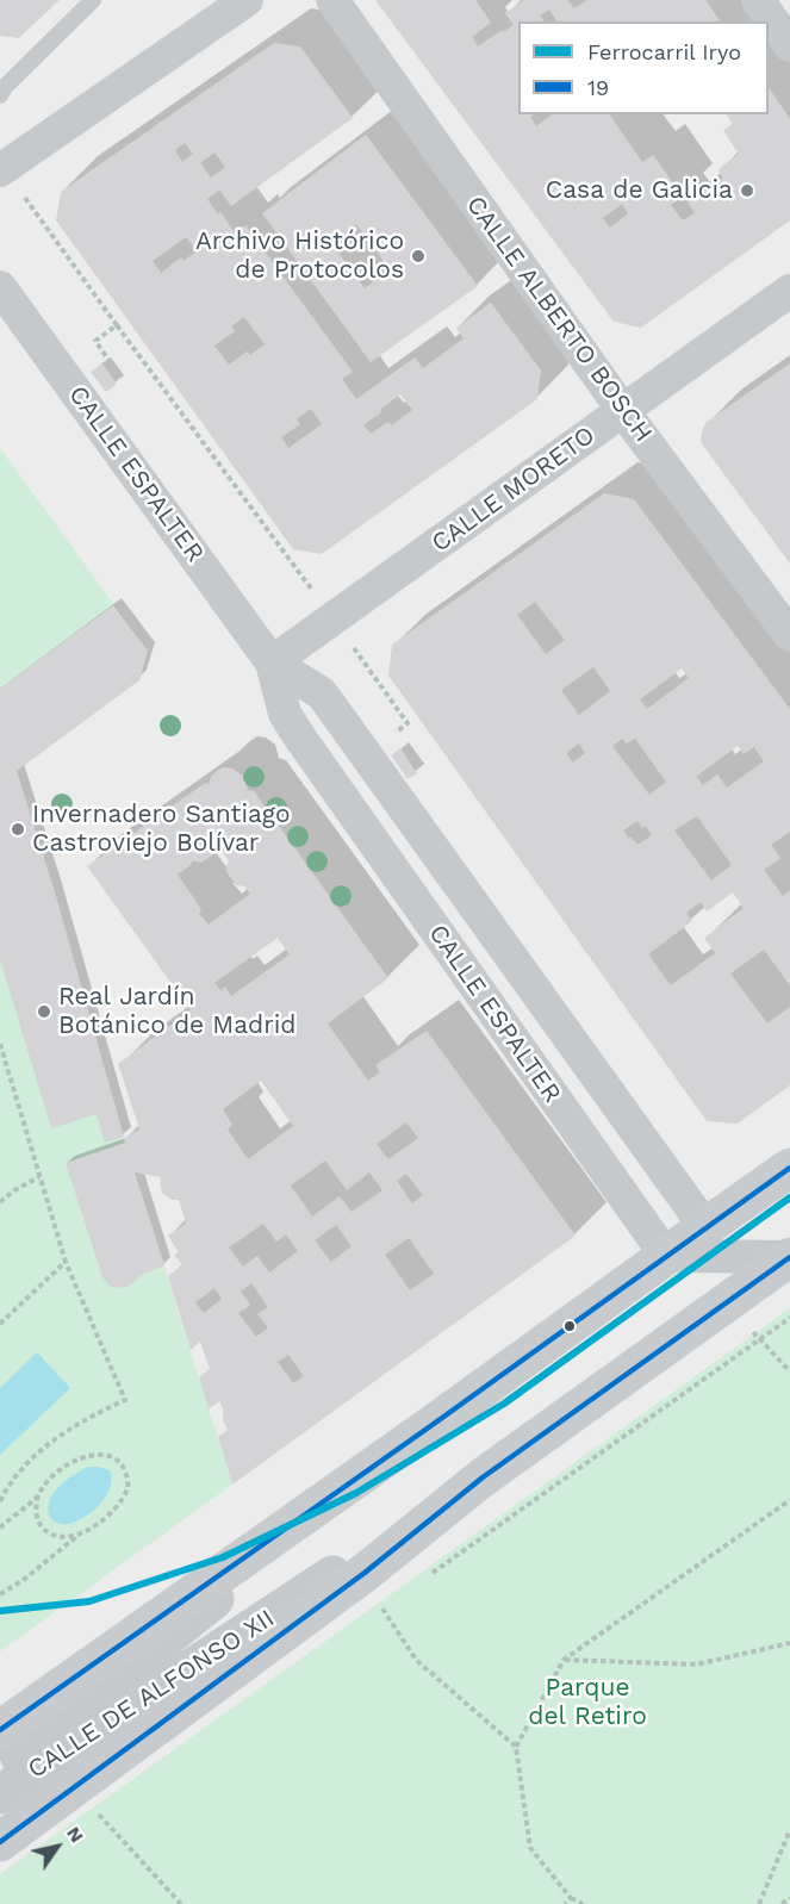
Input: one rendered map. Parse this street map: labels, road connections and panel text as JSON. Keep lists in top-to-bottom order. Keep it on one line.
{"streets":{"main road":["CALLE DE ALFONSO XII"],"street":["CALLE ALBERTO BOSCH","CALLE ESPALTER","CALLE MORETO"]},"crossings":[["CALLE ALBERTO BOSCH","CALLE MORETO"],["CALLE ESPALTER","CALLE MORETO"],["CALLE ESPALTER","CALLE DE ALFONSO XII"]],"parks":["Parque del Retiro"],"places":["Casa de Galicia","Archivo Histórico de Protocolos","Invernadero Santiago Castroviejo Bolívar","Real Jardín Botánico de Madrid"],"lines":["transit line 19","rail line Iryo"],"legend":["Ferrocarril Iryo","19"],"north":"top right"}
